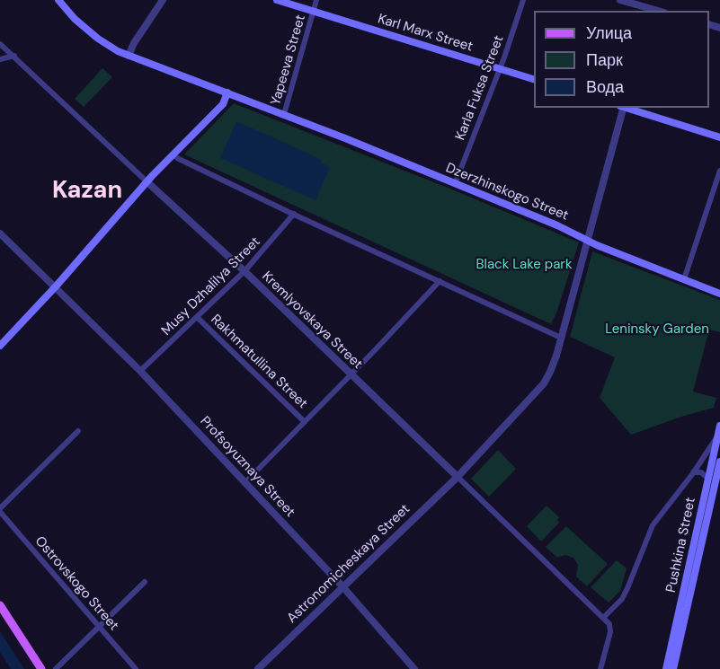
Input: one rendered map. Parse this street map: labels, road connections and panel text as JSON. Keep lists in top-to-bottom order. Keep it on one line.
{"streets":{"main road":["Karl Marx Street","Dzerzhinskogo Street","Pushkina Street"],"street":["Yapeeva Street","Karla Fuksa Street","Musy Dzhalilya Street","Kremlyovskaya Street","Rakhmatullina Street","Profsoyuznaya Street","Astronomicheskaya Street","Ostrovskogo Street"]},"crossings":[["Karl Marx Street","Yapeeva Street"],["Karl Marx Street","Karla Fuksa Street"],["Yapeeva Street","Dzerzhinskogo Street"],["Karla Fuksa Street","Dzerzhinskogo Street"],["Dzerzhinskogo Street","Astronomicheskaya Street"],["Musy Dzhalilya Street","Kremlyovskaya Street"],["Musy Dzhalilya Street","Rakhmatullina Street"],["Musy Dzhalilya Street","Profsoyuznaya Street"],["Kremlyovskaya Street","Astronomicheskaya Street"],["Profsoyuznaya Street","Astronomicheskaya Street"]],"districts":["Kazan"],"parks":["Black Lake park","Leninsky Garden"],"legend":["Улица","Парк","Вода"]}
